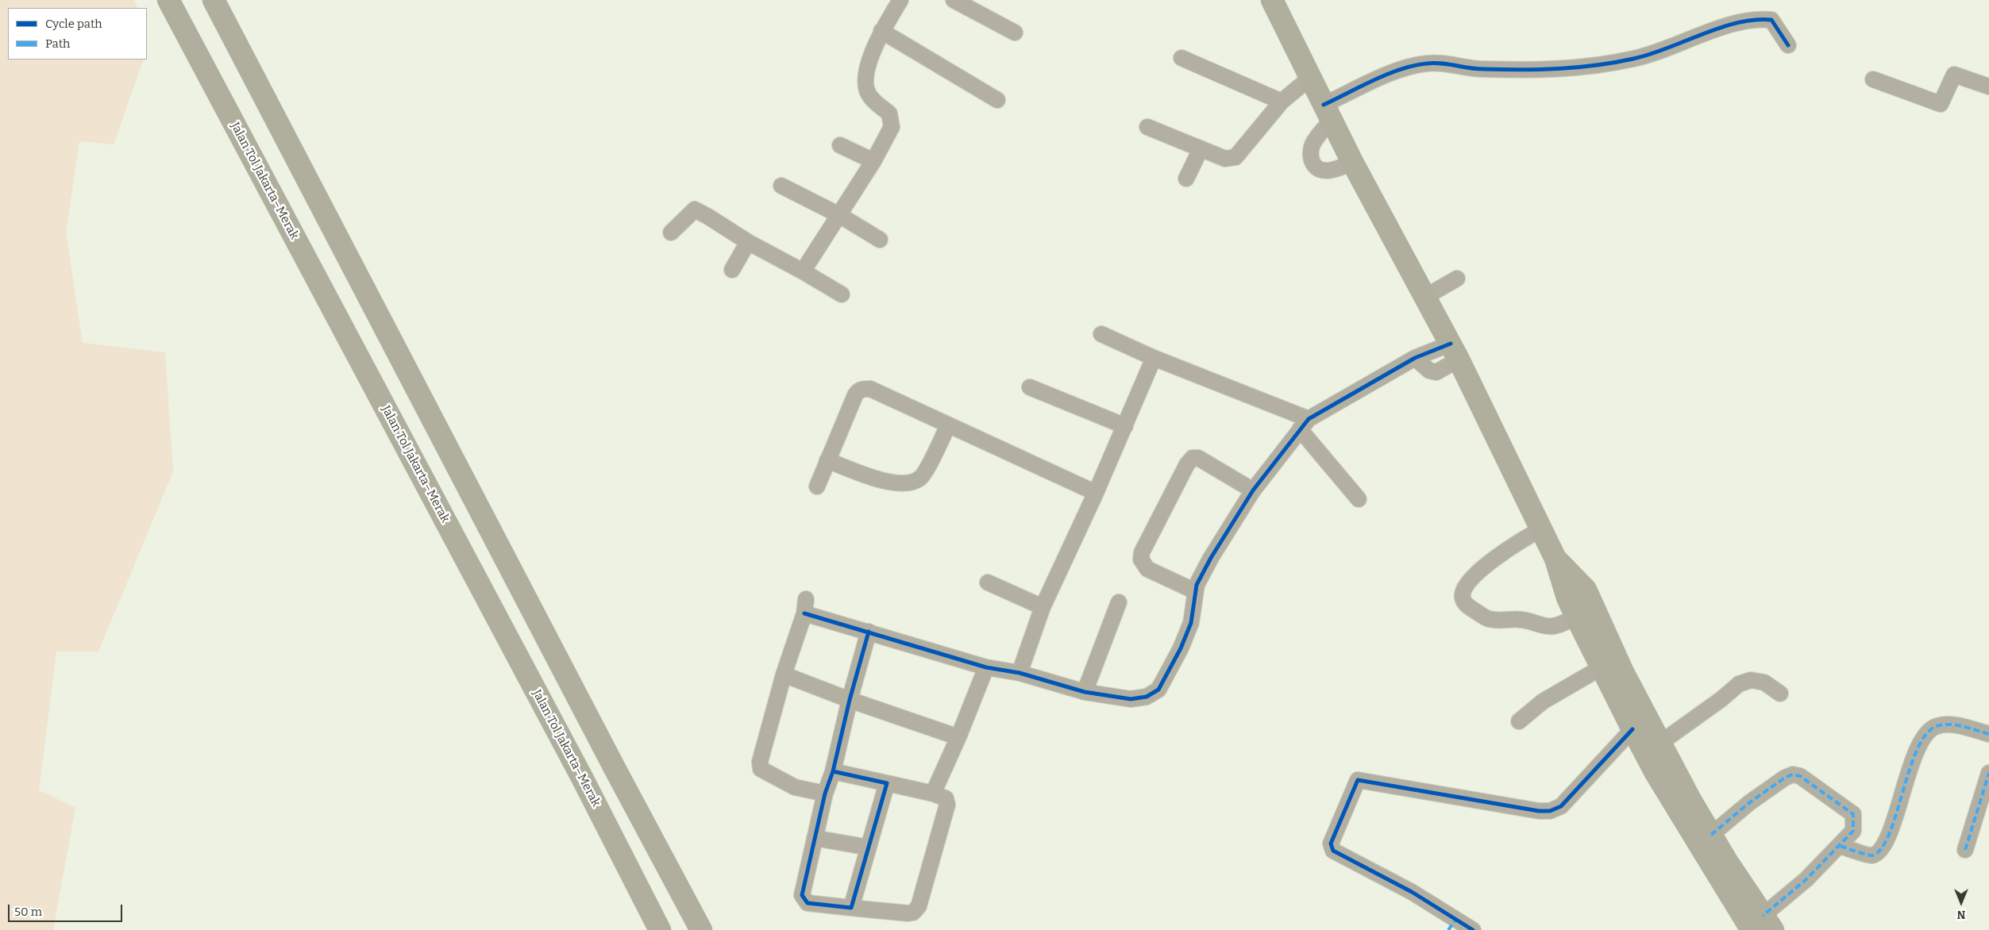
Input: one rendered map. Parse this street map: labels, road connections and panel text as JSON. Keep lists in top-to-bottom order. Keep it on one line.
{"streets":{"highway":["Jalan Tol Jakarta–Merak"]},"legend":["Cycle path","Path"],"scale_bar":"50 m","north":"bottom"}
